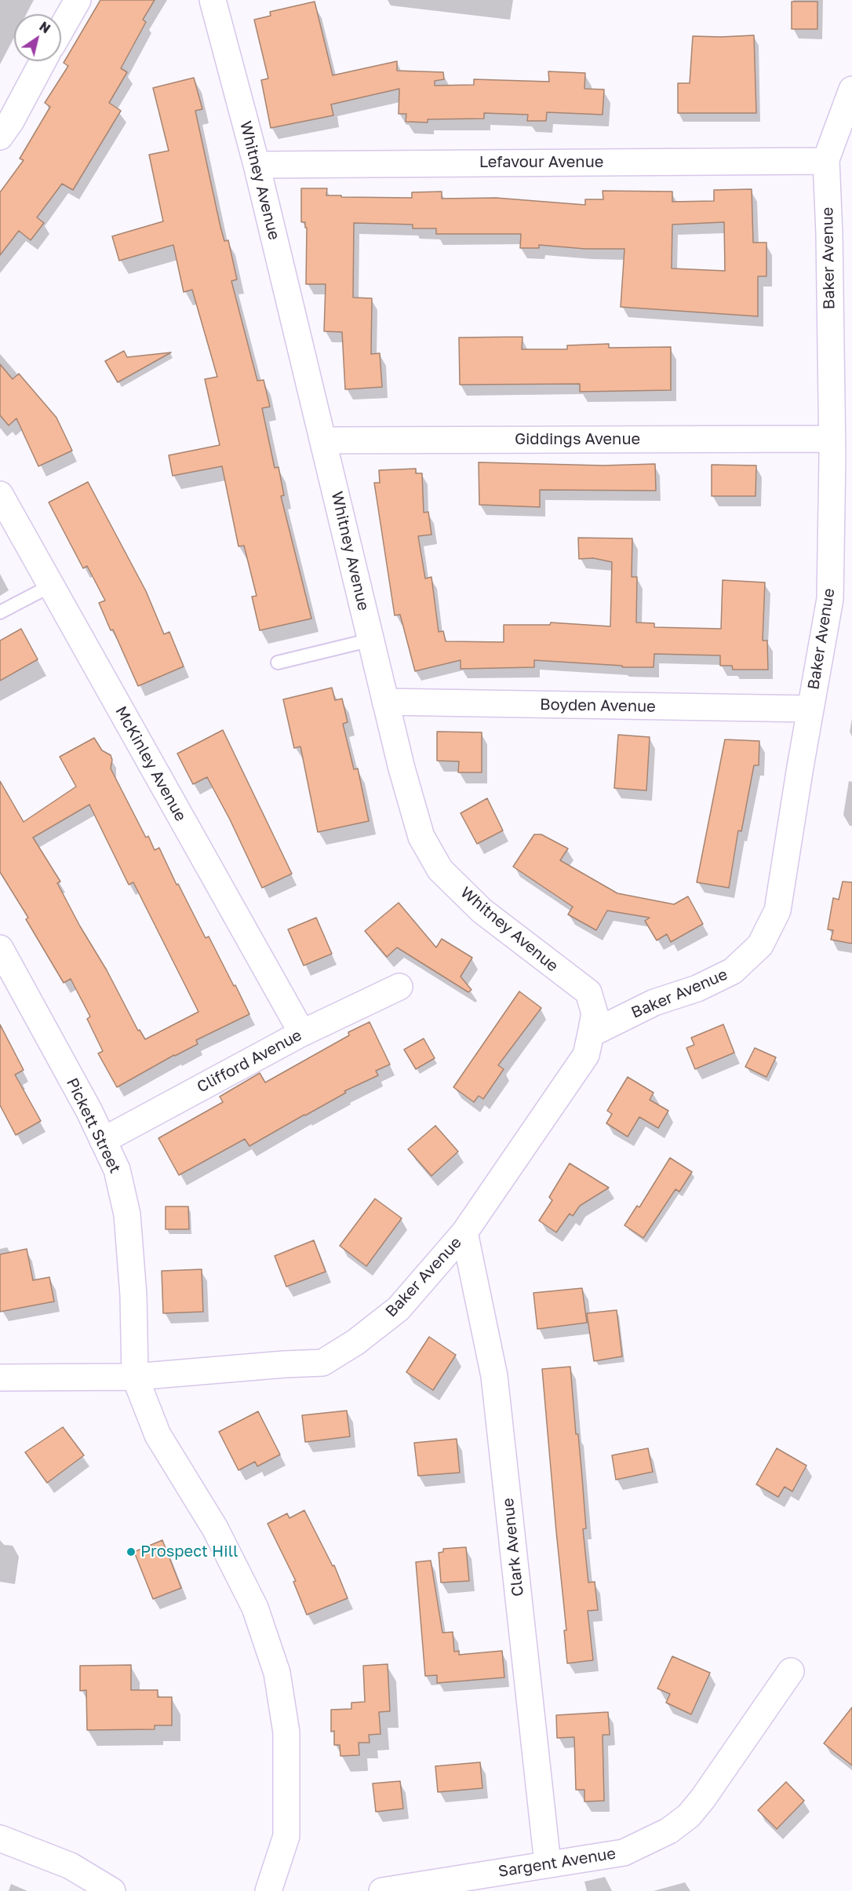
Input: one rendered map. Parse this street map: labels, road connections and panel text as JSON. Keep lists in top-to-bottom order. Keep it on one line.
{"streets":{"street":["Lefavour Avenue","Whitney Avenue","Baker Avenue","Giddings Avenue","Boyden Avenue","McKinley Avenue","Clifford Avenue","Pickett Street","Clark Avenue","Sargent Avenue"]},"crossings":[["Lefavour Avenue","Whitney Avenue"],["Lefavour Avenue","Baker Avenue"],["Whitney Avenue","Baker Avenue"],["Whitney Avenue","Giddings Avenue"],["Whitney Avenue","Boyden Avenue"],["Baker Avenue","Giddings Avenue"],["Baker Avenue","Boyden Avenue"],["Baker Avenue","Pickett Street"],["Baker Avenue","Clark Avenue"],["McKinley Avenue","Clifford Avenue"],["Clifford Avenue","Pickett Street"],["Clark Avenue","Sargent Avenue"]],"places":["Prospect Hill"],"north":"top right"}
